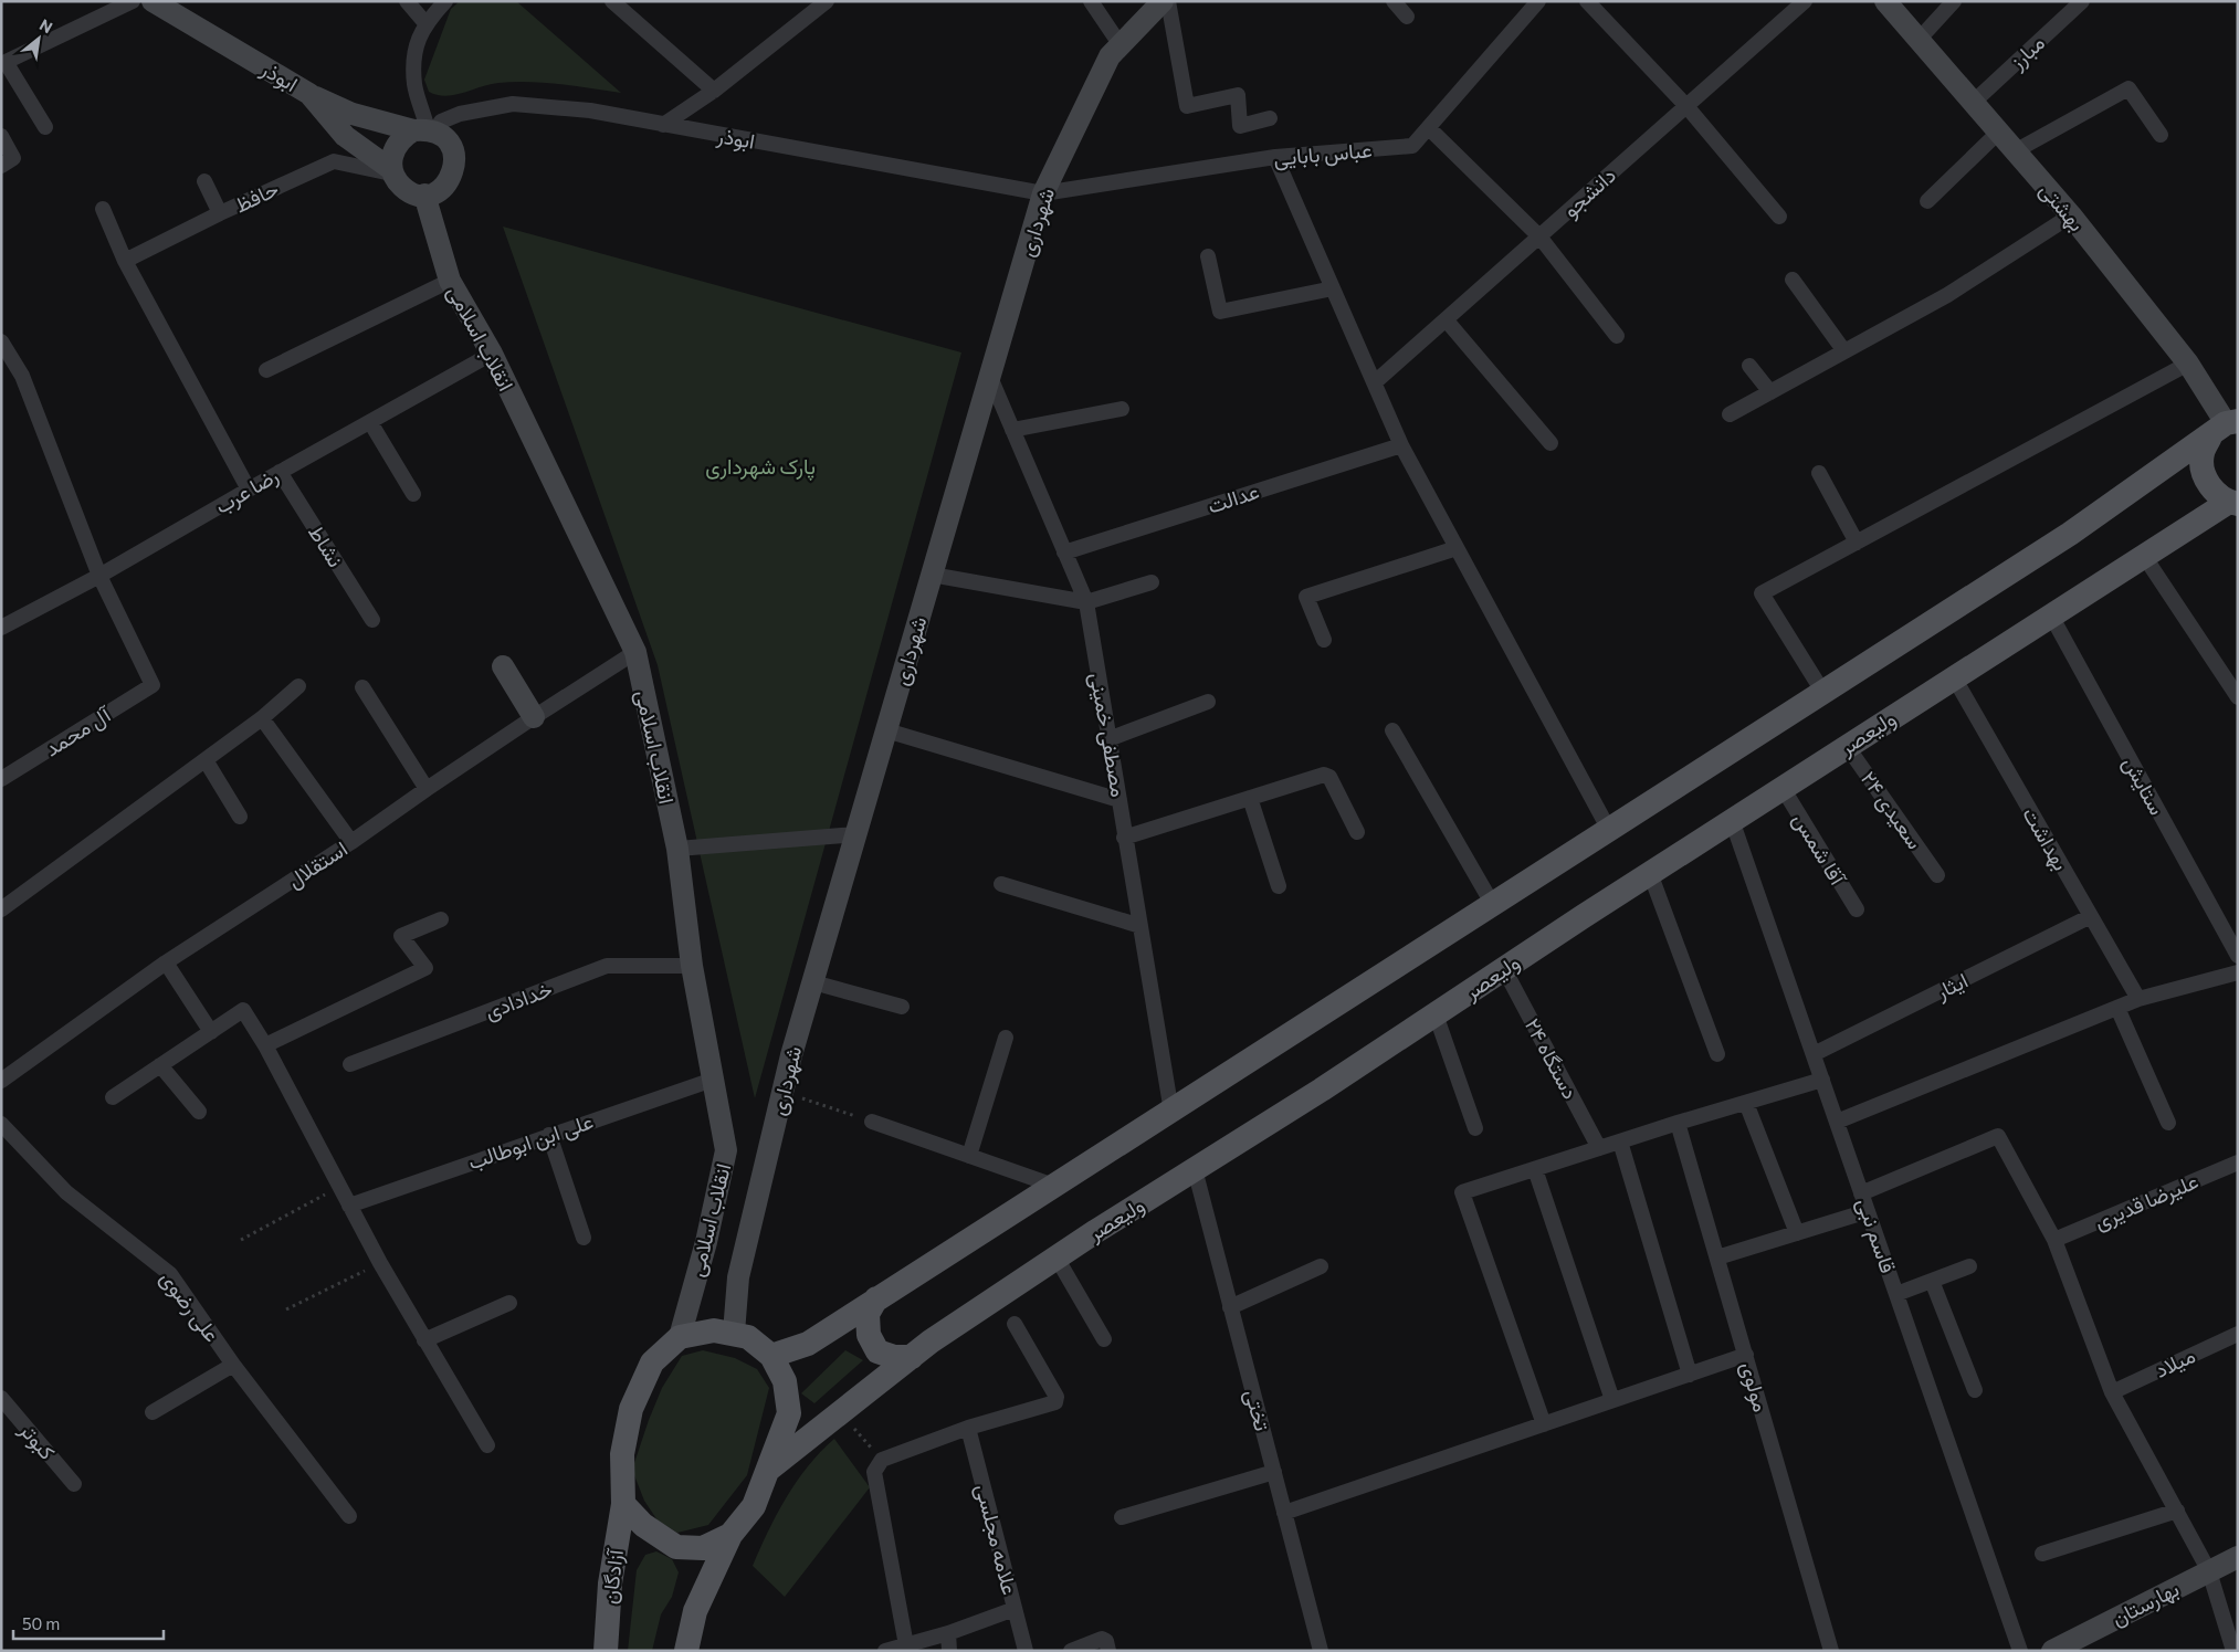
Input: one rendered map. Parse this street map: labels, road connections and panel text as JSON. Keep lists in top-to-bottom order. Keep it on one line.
{"streets":{"main road":["ابوذر","بهشتی","شهرداری","انقلاب اسلامی","ولیعصر","آزادگان","بهارستان"],"street":["مبارز","عباس بابایی","دانشجو","حافظ","رضا عرب","عدالت","نشاط","آل محمد","مصطفی خمینی","ستایش","۲۴ سعیدی","بهداشت","آقا شمس","استقلال","ایثار","خدادادی","۲۴ دستگاه","علی ابن ابوطالب","علیرضا قدیری","قاسم نبی","علی رضوی","میلاد","مولوی","تختی","کبوتر","علامه مجلسی"]},"crossings":[["مبارز","بهشتی"],["ابوذر","عباس بابایی"],["ابوذر","حافظ"],["ابوذر","شهرداری"],["ابوذر","انقلاب اسلامی"],["عباس بابایی","شهرداری"],["حافظ","انقلاب اسلامی"],["شهرداری","انقلاب اسلامی"],["شهرداری","ولیعصر"],["شهرداری","مصطفی خمینی"],["شهرداری","آزادگان"],["انقلاب اسلامی","رضا عرب"],["انقلاب اسلامی","ولیعصر"],["انقلاب اسلامی","استقلال"],["انقلاب اسلامی","خدادادی"],["انقلاب اسلامی","علی ابن ابوطالب"],["انقلاب اسلامی","آزادگان"],["رضا عرب","نشاط"],["رضا عرب","آل محمد"],["عدالت","مصطفی خمینی"],["ولیعصر","ستایش"],["ولیعصر","۲۴ سعیدی"],["ولیعصر","بهداشت"],["ولیعصر","آقا شمس"],["ولیعصر","۲۴ دستگاه"],["ولیعصر","قاسم نبی"],["ولیعصر","تختی"],["ولیعصر","آزادگان"],["بهداشت","ایثار"],["ایثار","قاسم نبی"]],"parks":["پارک شهرداری"],"scale_bar":"50 m","north":"top right"}
